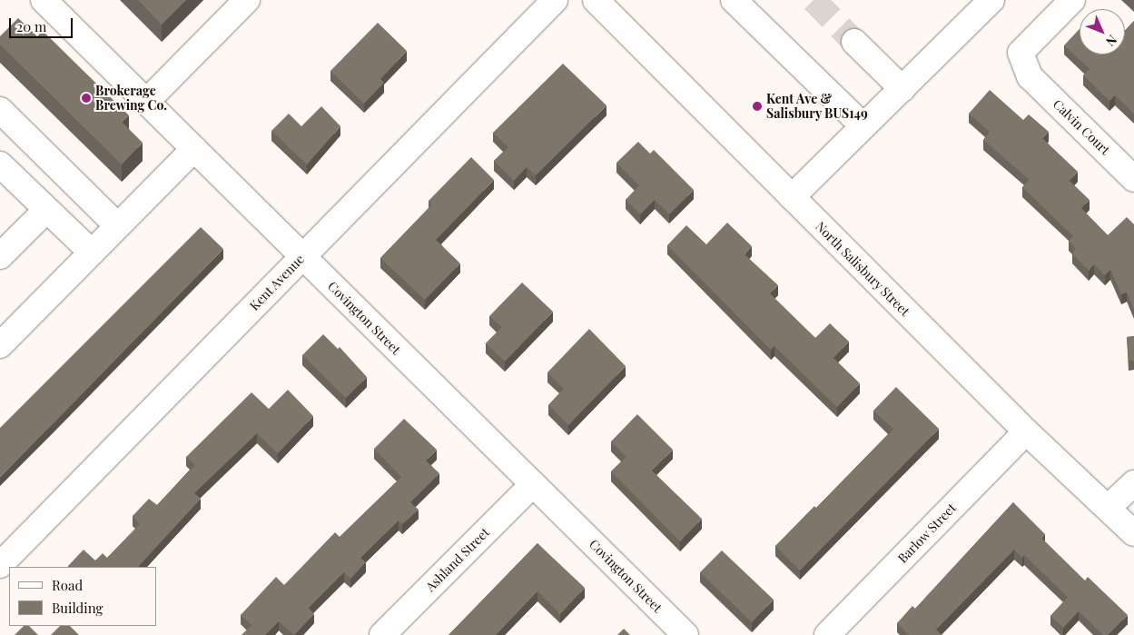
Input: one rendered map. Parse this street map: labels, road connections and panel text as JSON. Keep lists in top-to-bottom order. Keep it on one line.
{"streets":{"street":["Calvin Court","North Salisbury Street","Kent Avenue","Covington Street","Barlow Street","Ashland Street"]},"crossings":[["North Salisbury Street","Barlow Street"],["Kent Avenue","Covington Street"],["Covington Street","Ashland Street"]],"places":["Brokerage Brewing Co.","Kent Ave & Salisbury BUS149"],"legend":["Road","Building"],"scale_bar":"20 m","north":"bottom right"}
